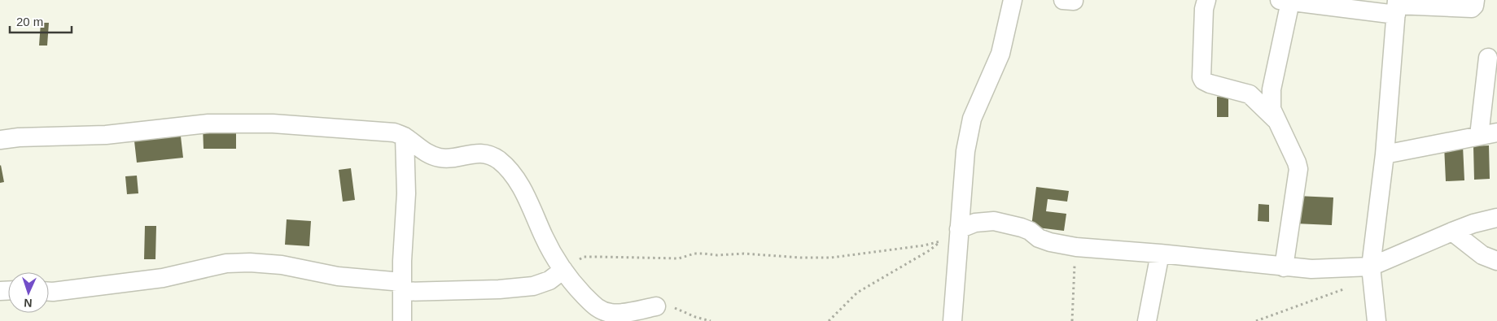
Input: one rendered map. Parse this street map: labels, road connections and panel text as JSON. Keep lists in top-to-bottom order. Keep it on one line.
{"scale_bar":"20 m","north":"bottom"}
